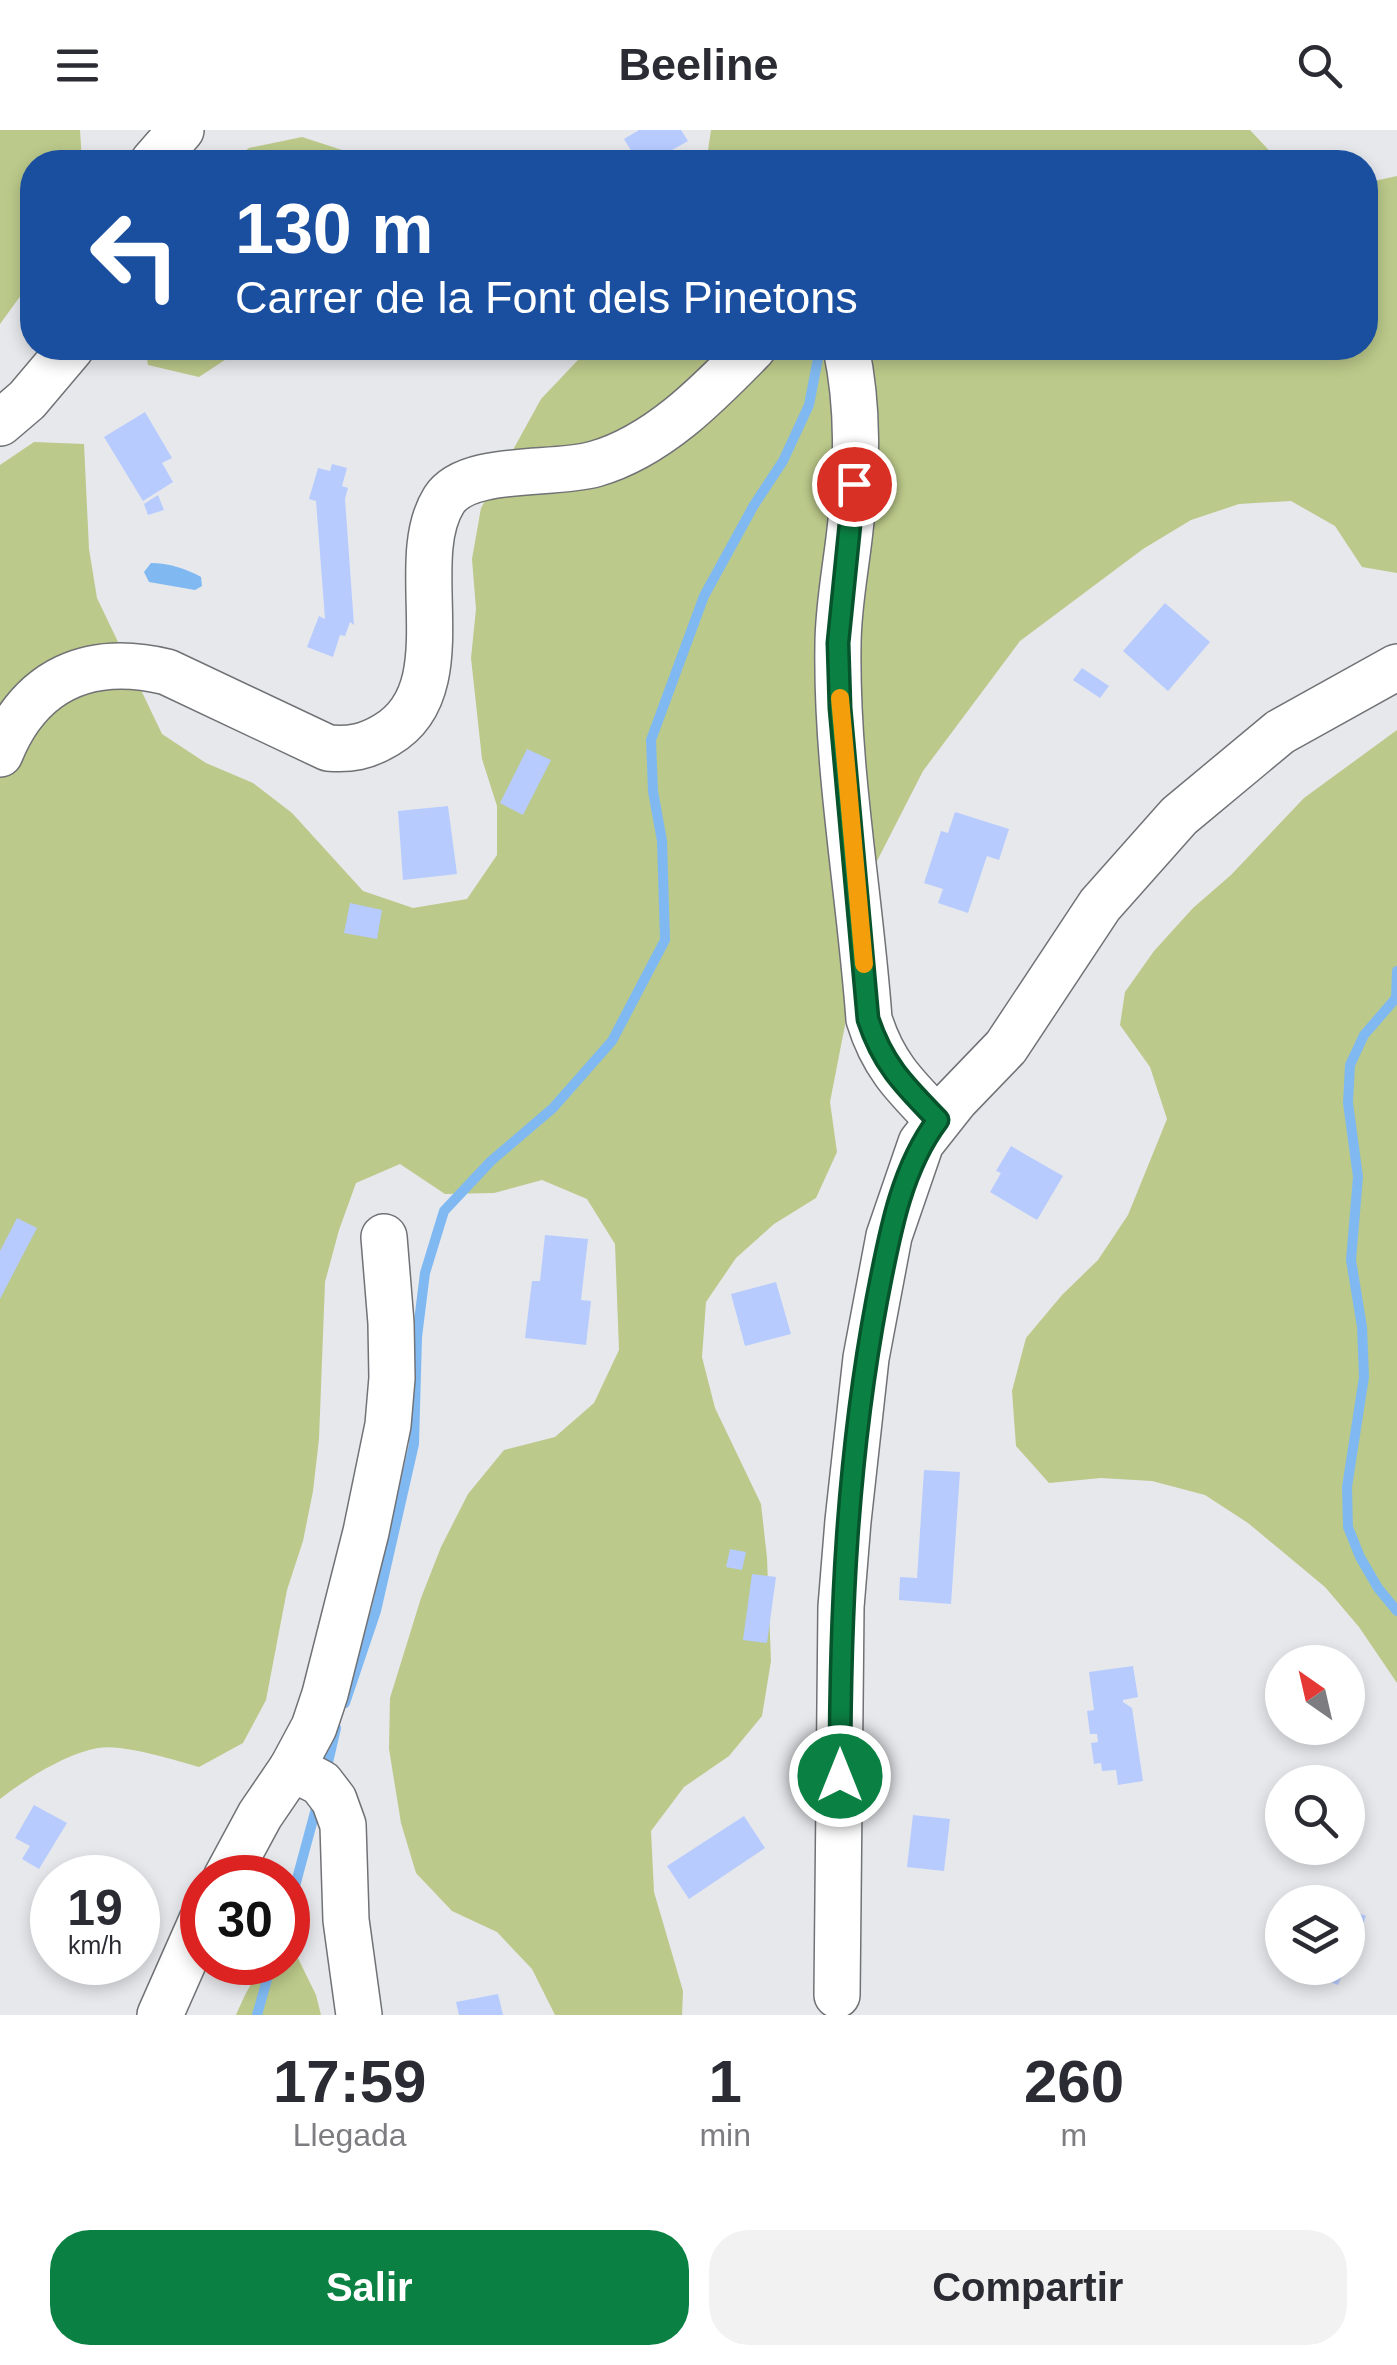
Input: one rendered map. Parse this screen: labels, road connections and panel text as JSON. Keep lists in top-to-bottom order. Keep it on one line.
{"north":"top left","page":{"header":"Beeline","turn":["130 m","Carrer de la Font dels Pinetons"],"speed":"19 km/h","limit":"30","eta":["17:59","Llegada","1","min","260","m"],"buttons":["Salir","Compartir"]}}
